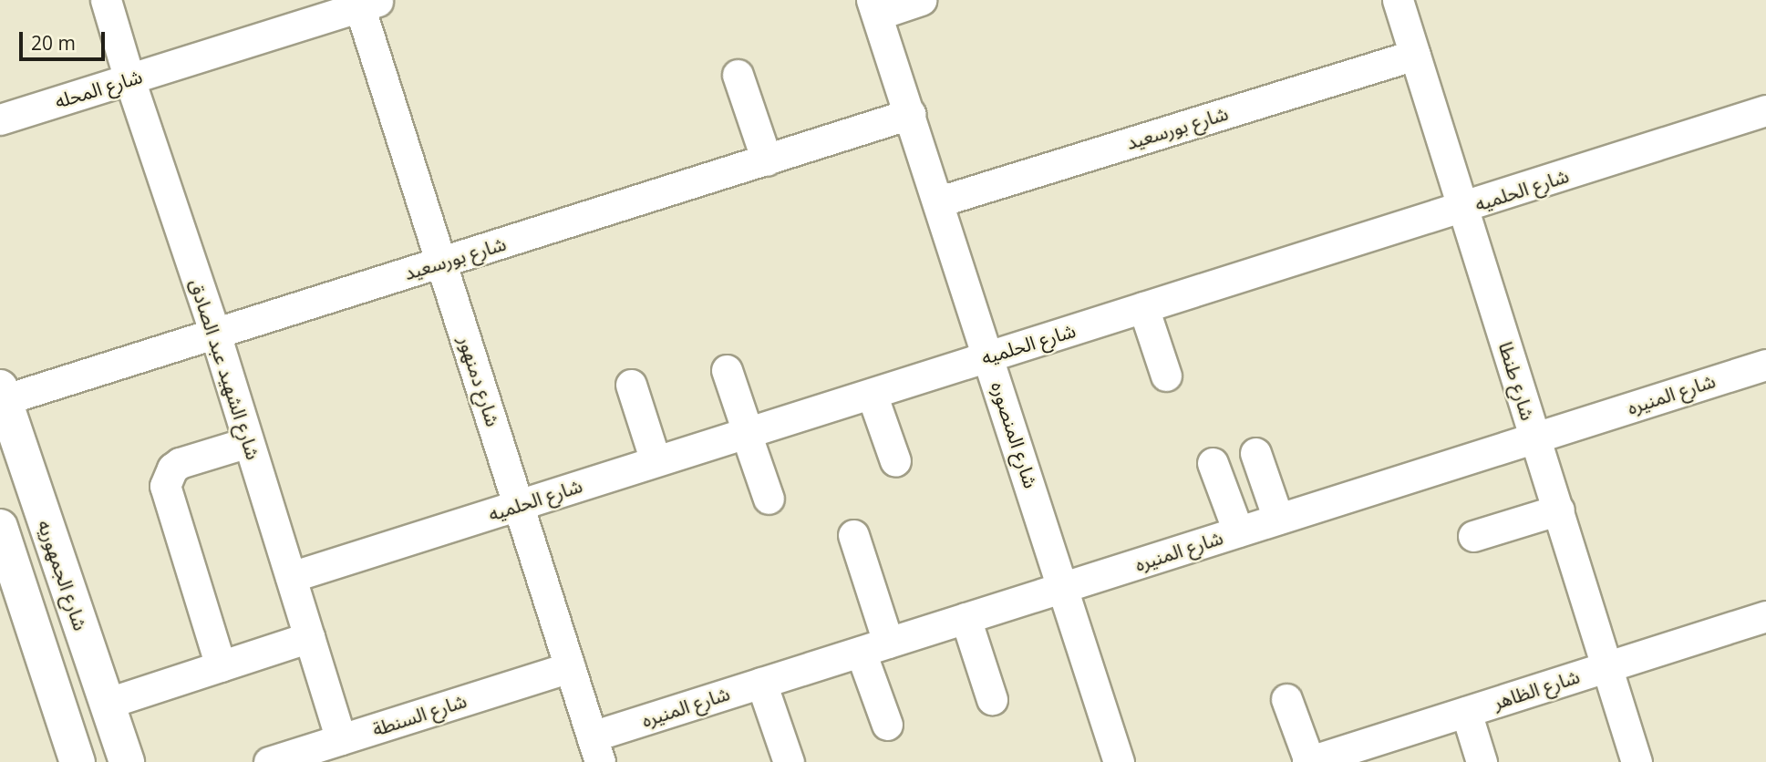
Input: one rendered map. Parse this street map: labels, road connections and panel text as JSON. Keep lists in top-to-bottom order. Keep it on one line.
{"streets":{"main road":["شارع الجمهوريه"],"street":["شارع المحله","شارع بورسعيد","شارع الحلميه","شارع الشهيد عبد الصادق","شارع دمنهور","شارع طنطا","شارع المنيره","شارع المنصوره","شارع الظاهر","شارع السنطة"]},"crossings":[["شارع المحله","شارع الشهيد عبد الصادق"],["شارع المحله","شارع دمنهور"],["شارع بورسعيد","شارع الشهيد عبد الصادق"],["شارع بورسعيد","شارع دمنهور"],["شارع بورسعيد","شارع طنطا"],["شارع بورسعيد","شارع المنصوره"],["شارع بورسعيد","شارع الجمهوريه"],["شارع الحلميه","شارع الشهيد عبد الصادق"],["شارع الحلميه","شارع دمنهور"],["شارع الحلميه","شارع طنطا"],["شارع الحلميه","شارع المنصوره"],["شارع الشهيد عبد الصادق","شارع السنطة"],["شارع دمنهور","شارع المنيره"],["شارع دمنهور","شارع السنطة"],["شارع طنطا","شارع المنيره"],["شارع طنطا","شارع الظاهر"],["شارع المنيره","شارع المنصوره"]],"scale_bar":"20 m"}
